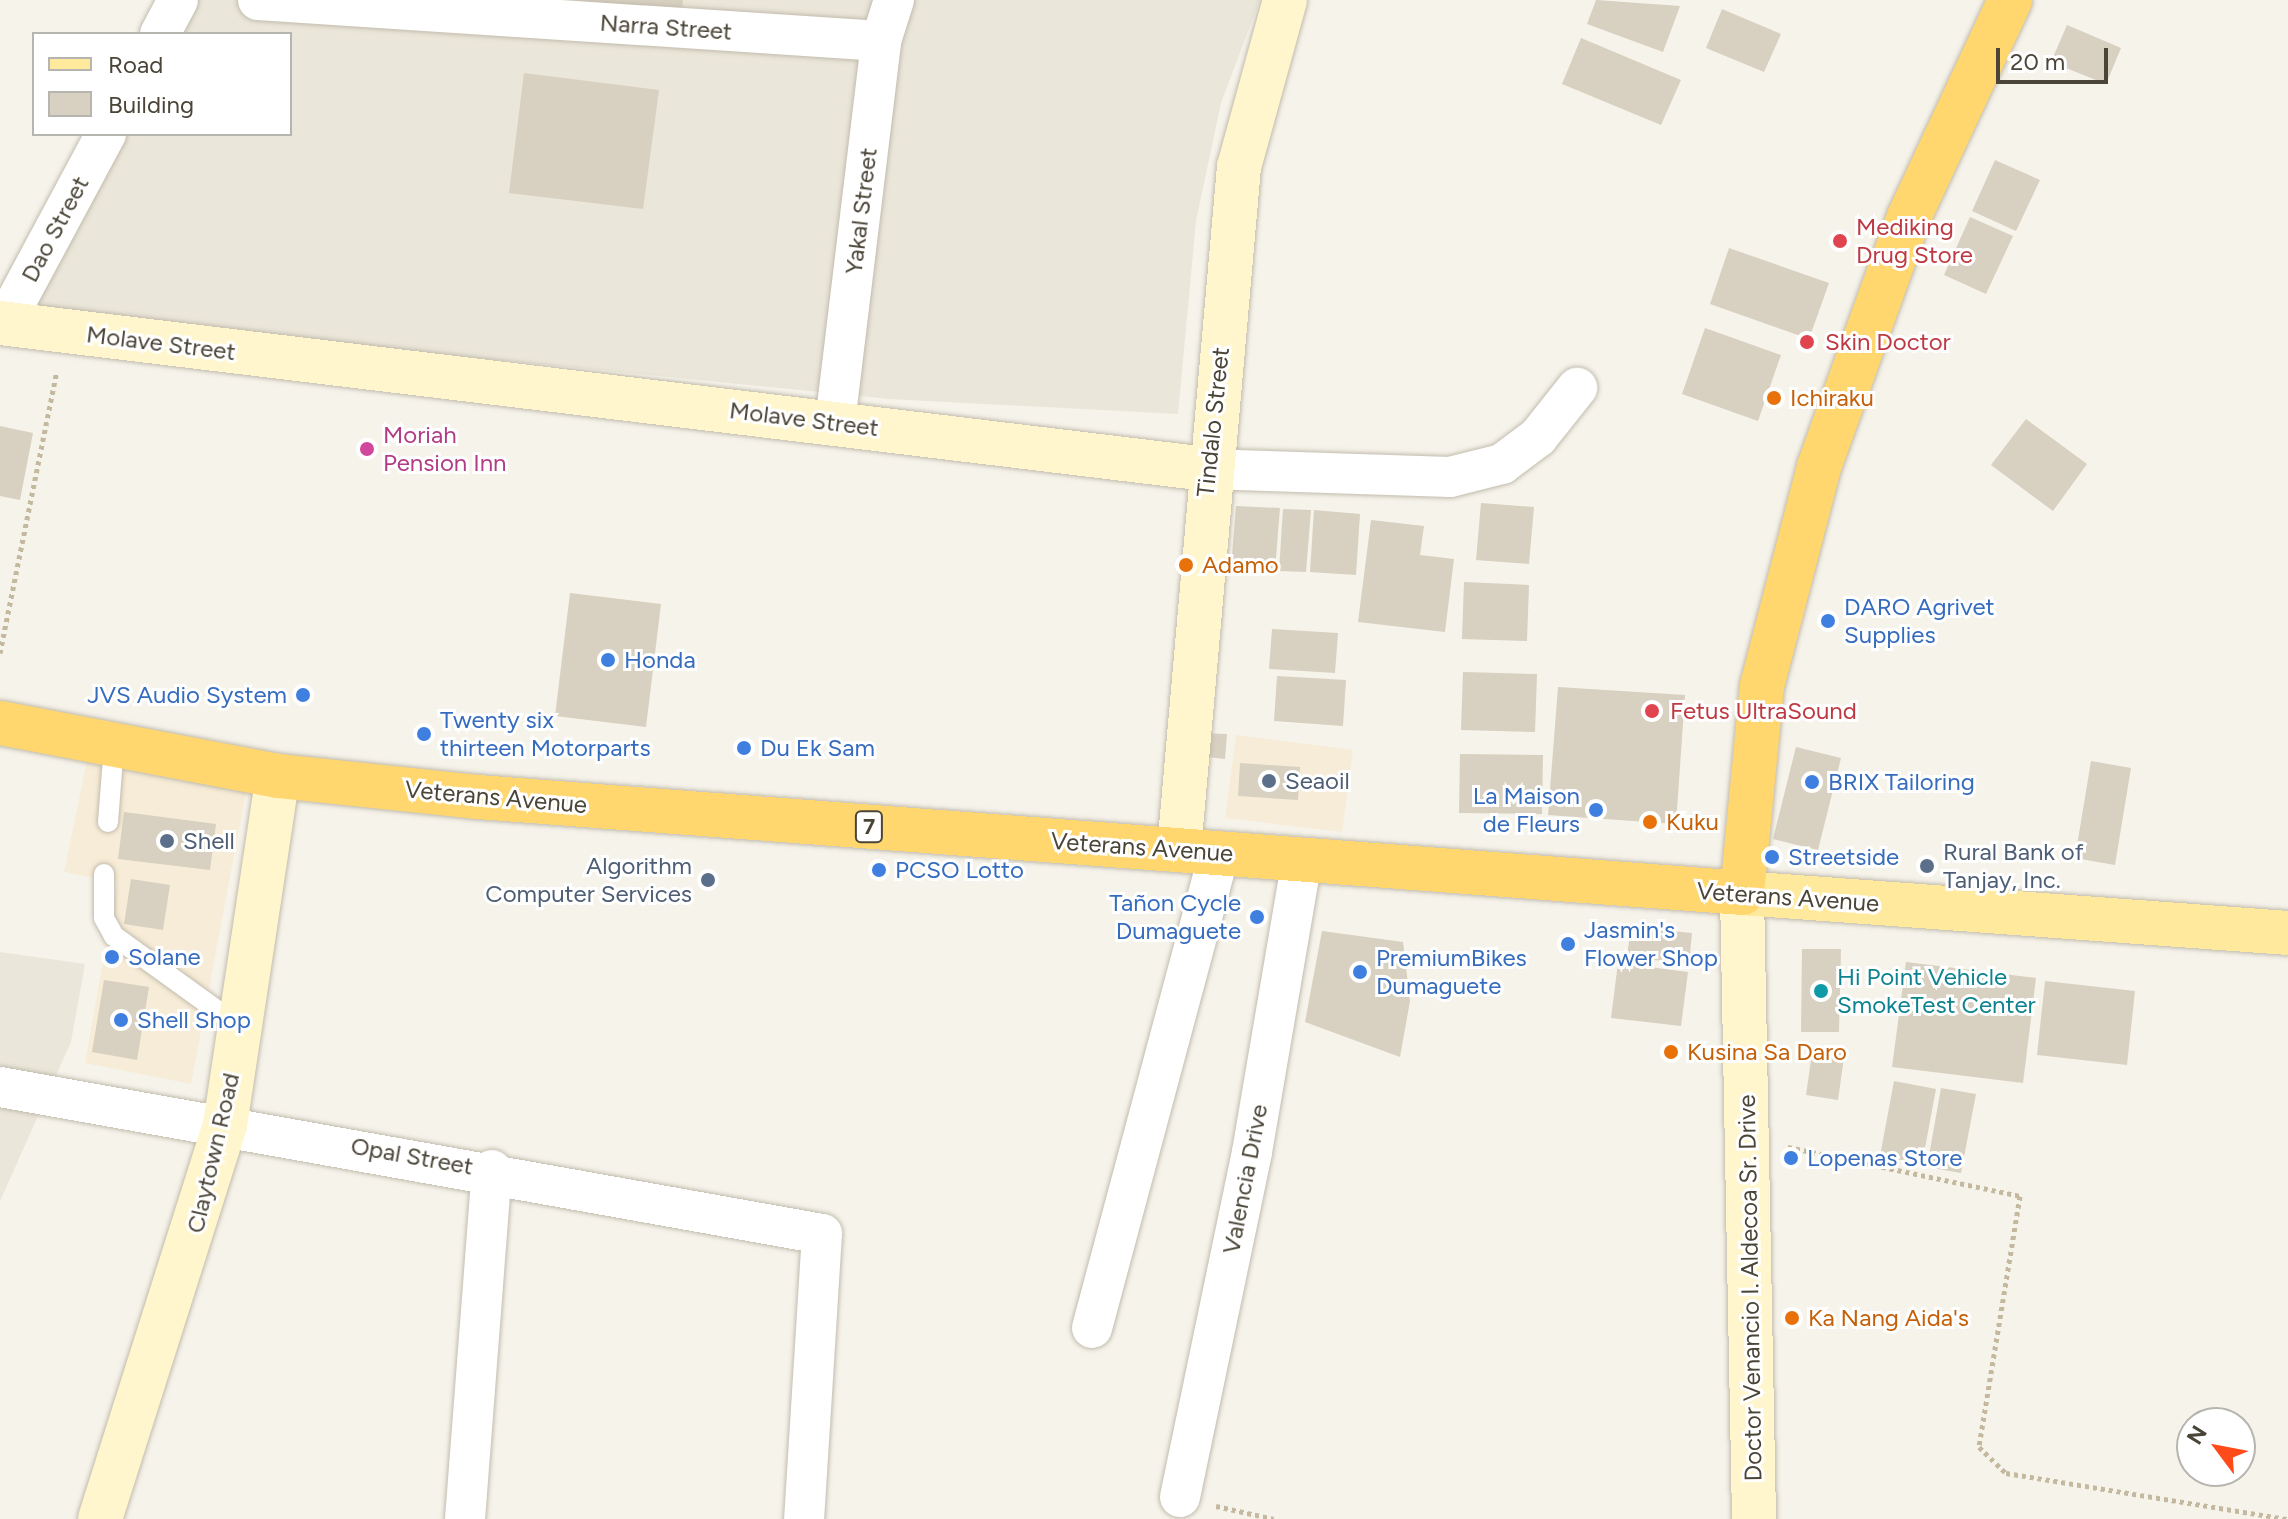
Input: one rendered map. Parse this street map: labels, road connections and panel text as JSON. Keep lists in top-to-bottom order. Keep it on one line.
{"streets":{"highway":["Veterans Avenue","7","Doctor Venancio I. Aldecoa Sr. Drive"],"street":["Narra Street","Yakal Street","Dao Street","Molave Street","Tindalo Street","Claytown Road","Opal Street","Valencia Drive"]},"crossings":[["Narra Street","Yakal Street"],["Yakal Street","Molave Street"],["Dao Street","Molave Street"],["Molave Street","Tindalo Street"],["Tindalo Street","Veterans Avenue"],["Veterans Avenue","Claytown Road"],["Veterans Avenue","Valencia Drive"],["Veterans Avenue","Doctor Venancio I. Aldecoa Sr. Drive"],["Claytown Road","Opal Street"]],"places":["Mediking Drug Store","Skin Doctor","Ichiraku","Moriah Pension Inn","Adamo","DARO Agrivet Supplies","Honda","JVS Audio System","Fetus UltraSound","Twenty six thirteen Motorparts","Du Ek Sam","Seaoil","BRIX Tailoring","La Maison de Fleurs","Kuku","Shell","Streetside","Rural Bank of Tanjay, Inc.","PCSO Lotto","Algorithm Computer Services","Tañon Cycle Dumaguete","Jasmin's Flower Shop","Solane","PremiumBikes Dumaguete","Hi Point Vehicle SmokeTest Center","Shell Shop","Kusina Sa Daro","Lopenas Store","Ka Nang Aida's"],"legend":["Road","Building"],"scale_bar":"20 m","north":"top left"}
